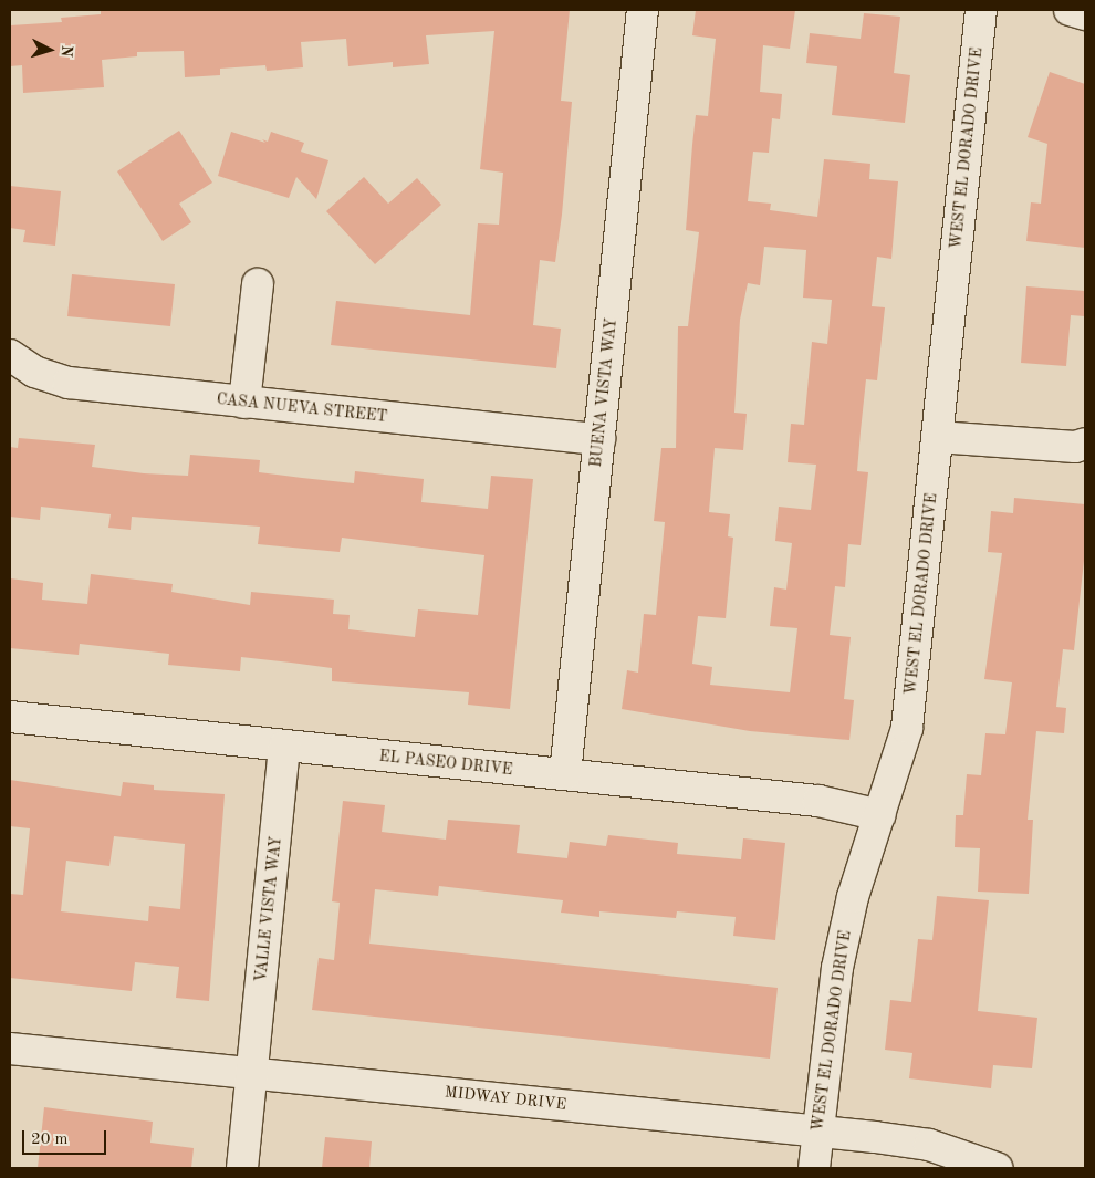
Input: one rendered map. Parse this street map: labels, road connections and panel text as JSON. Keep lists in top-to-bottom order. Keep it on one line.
{"streets":{"street":["WEST EL DORADO DRIVE","BUENA VISTA WAY","CASA NUEVA STREET","EL PASEO DRIVE","VALLE VISTA WAY","MIDWAY DRIVE"]},"crossings":[["WEST EL DORADO DRIVE","EL PASEO DRIVE"],["WEST EL DORADO DRIVE","MIDWAY DRIVE"],["BUENA VISTA WAY","CASA NUEVA STREET"],["BUENA VISTA WAY","EL PASEO DRIVE"],["EL PASEO DRIVE","VALLE VISTA WAY"],["VALLE VISTA WAY","MIDWAY DRIVE"]],"scale_bar":"20 m","north":"right"}
